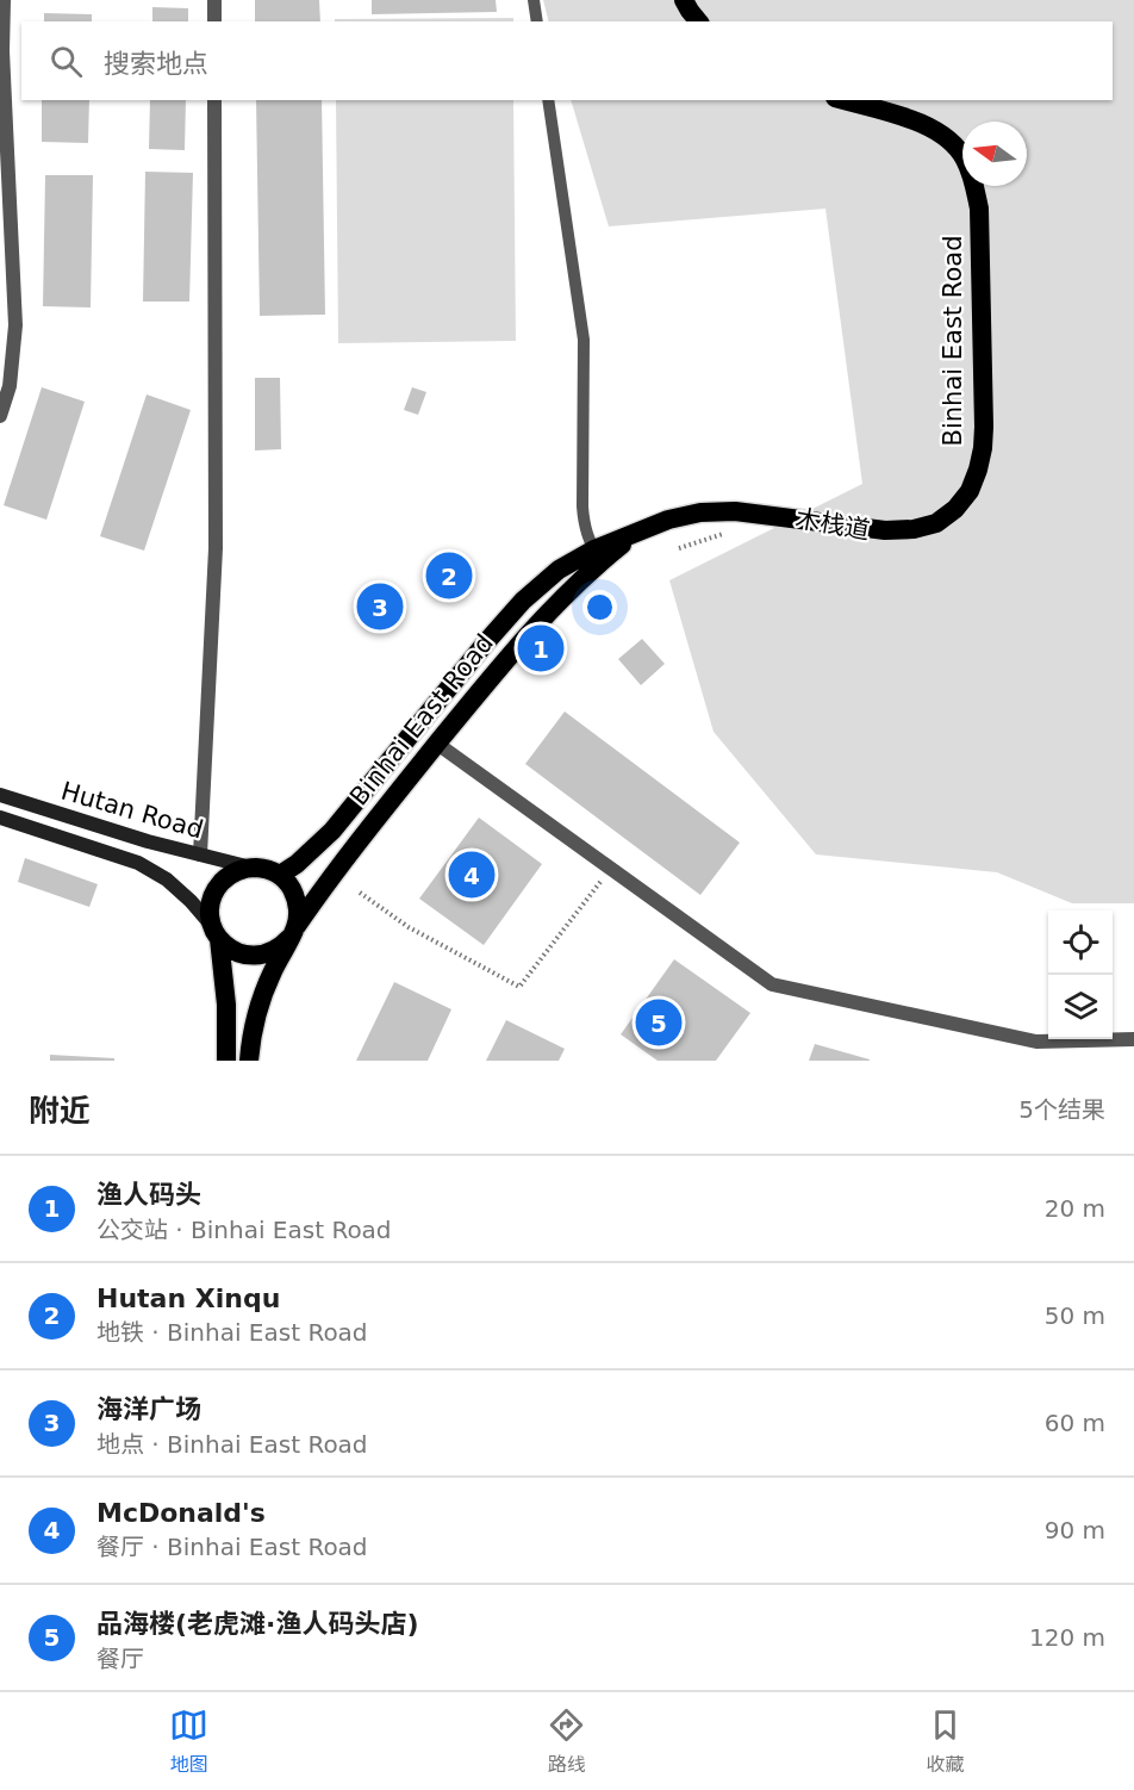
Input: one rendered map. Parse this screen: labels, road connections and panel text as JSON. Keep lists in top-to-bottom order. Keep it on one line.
{"streets":{"highway":["Binhai East Road"],"main road":["Hutan Road"]},"crossings":[["Binhai East Road","Hutan Road"]],"north":"left","page":{"search":"搜索地点","pins":["2","3","1","4","5"],"heading":["附近","5个结果"],"list":[{"mark":"1","name":"渔人码头","note":"公交站 · Binhai East Road","value":"20 m"},{"mark":"2","name":"Hutan Xinqu","note":"地铁 · Binhai East Road","value":"50 m"},{"mark":"3","name":"海洋广场","note":"地点 · Binhai East Road","value":"60 m"},{"mark":"4","name":"McDonald's","note":"餐厅 · Binhai East Road","value":"90 m"},{"mark":"5","name":"品海楼(老虎滩·渔人码头店)","note":"餐厅","value":"120 m"}],"nav":["地图","路线","收藏"]}}
